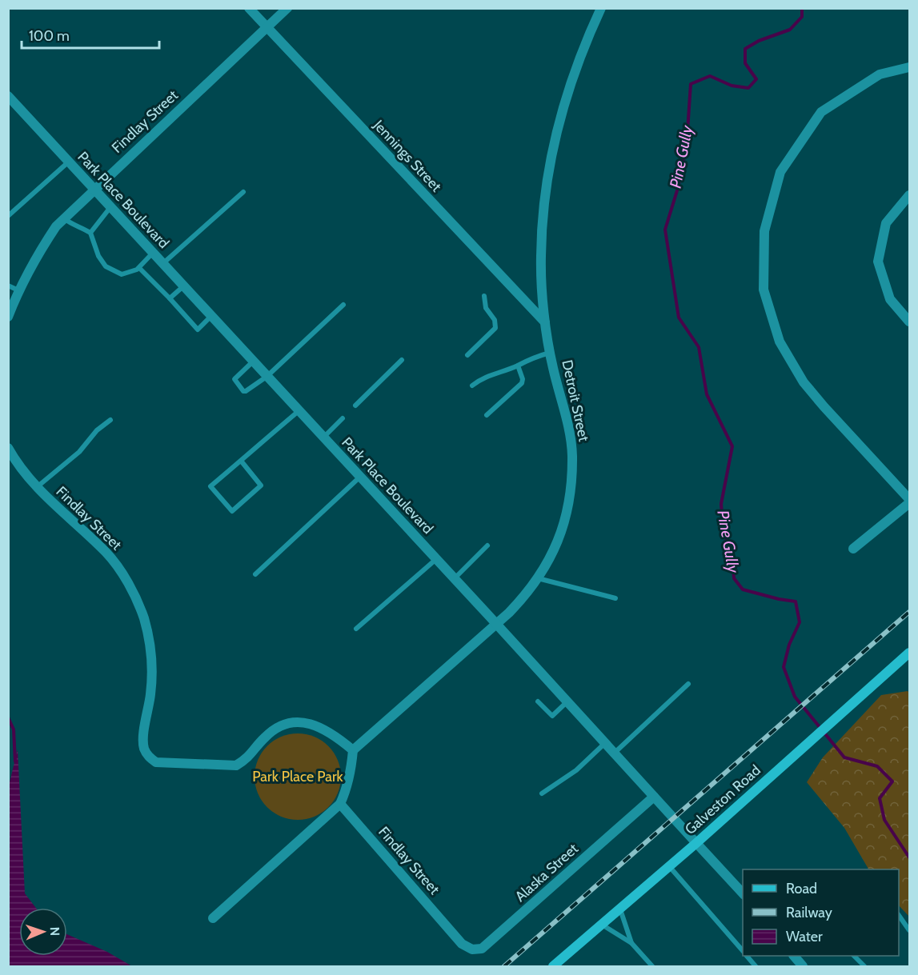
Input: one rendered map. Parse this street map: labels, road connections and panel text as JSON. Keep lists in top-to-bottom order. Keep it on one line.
{"streets":{"main road":["Galveston Road"],"street":["Findlay Street","Jennings Street","Park Place Boulevard","Detroit Street","Alaska Street"]},"crossings":[["Findlay Street","Jennings Street"],["Findlay Street","Park Place Boulevard"],["Findlay Street","Detroit Street"],["Findlay Street","Alaska Street"],["Jennings Street","Detroit Street"],["Park Place Boulevard","Detroit Street"],["Park Place Boulevard","Galveston Road"],["Park Place Boulevard","Alaska Street"]],"water":["Pine Gully"],"parks":["Park Place Park"],"legend":["Road","Railway","Water"],"scale_bar":"100 m","north":"right"}
